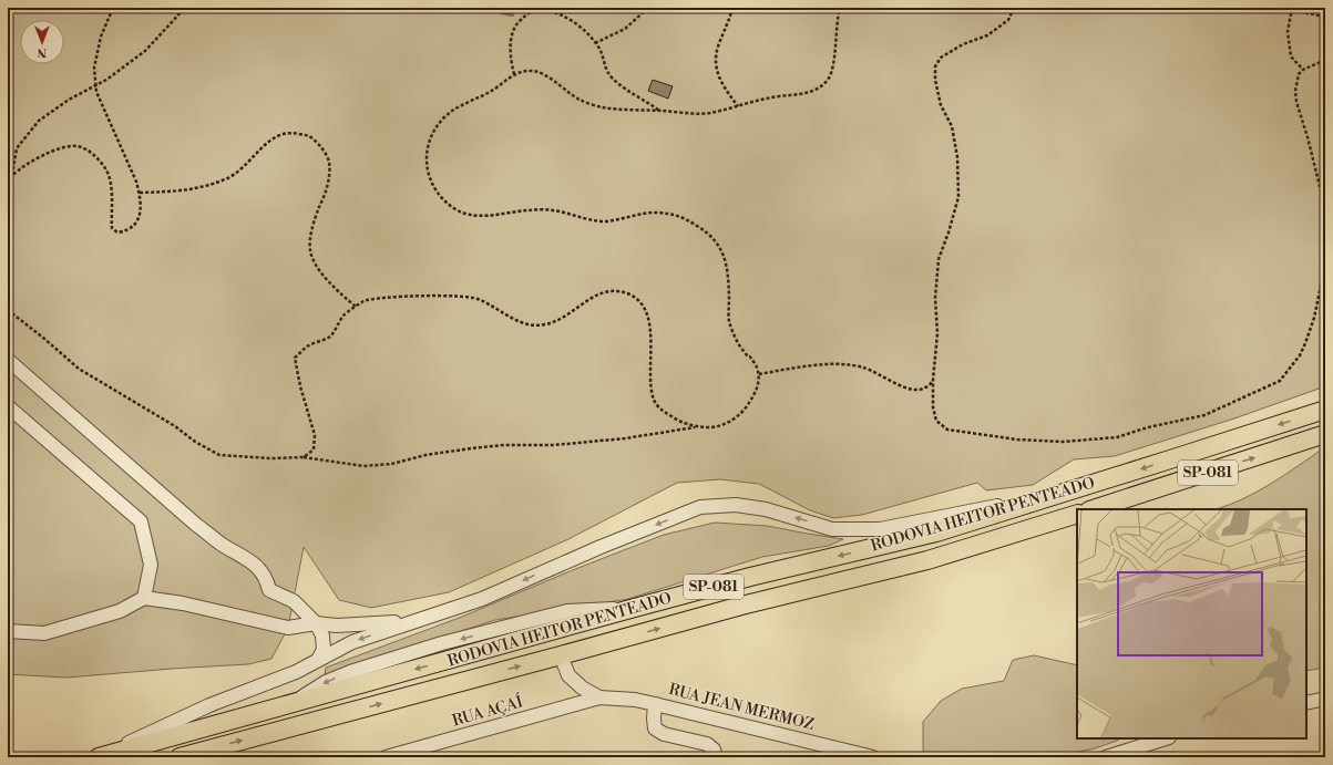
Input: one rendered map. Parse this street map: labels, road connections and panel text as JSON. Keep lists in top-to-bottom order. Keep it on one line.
{"streets":{"main road":["SP-081","RODOVIA HEITOR PENTEADO"],"street":["RUA JEAN MERMOZ","RUA AÇAÍ"]},"crossings":[["RUA JEAN MERMOZ","RUA AÇAÍ"]],"north":"bottom"}
